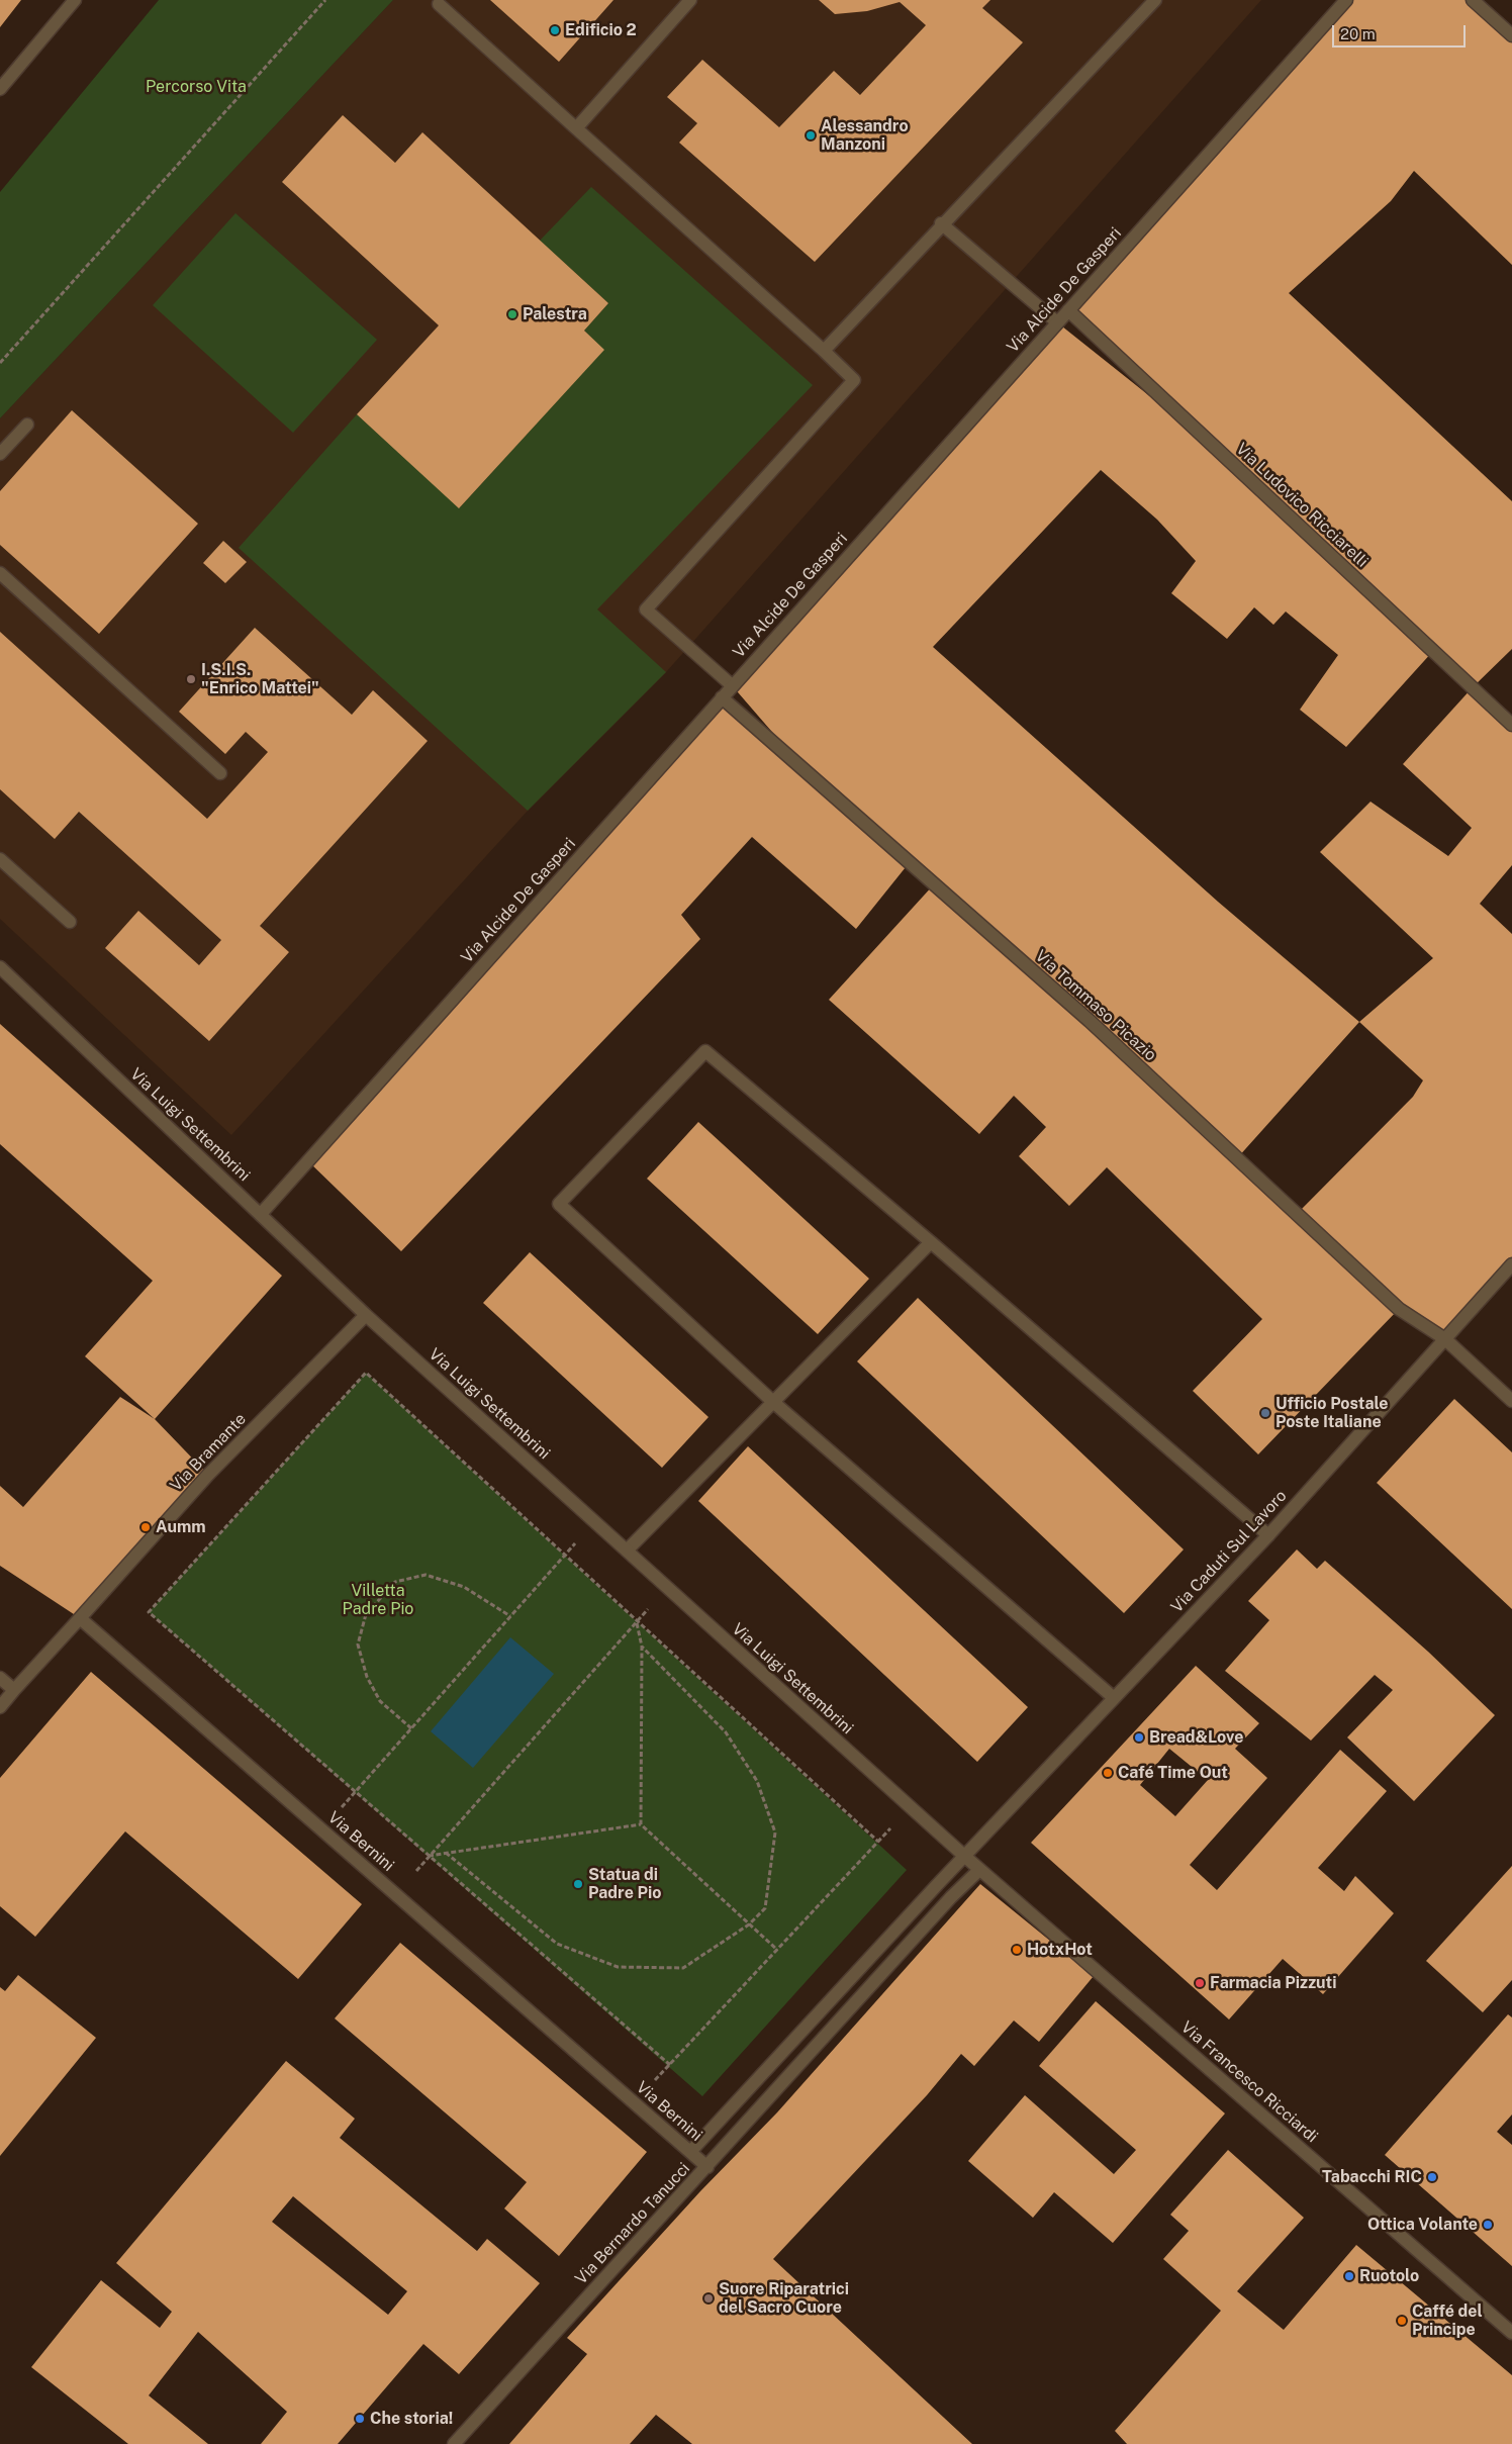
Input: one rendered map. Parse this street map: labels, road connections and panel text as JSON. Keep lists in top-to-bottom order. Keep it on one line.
{"streets":{"street":["Via Alcide De Gasperi","Via Ludovico Ricciarelli","Via Tommaso Picazio","Via Luigi Settembrini","Via Bramante","Via Caduti Sul Lavoro","Via Bernini","Via Francesco Ricciardi","Via Bernardo Tanucci"]},"crossings":[["Via Alcide De Gasperi","Via Ludovico Ricciarelli"],["Via Alcide De Gasperi","Via Tommaso Picazio"],["Via Alcide De Gasperi","Via Luigi Settembrini"],["Via Tommaso Picazio","Via Caduti Sul Lavoro"],["Via Luigi Settembrini","Via Bramante"],["Via Luigi Settembrini","Via Caduti Sul Lavoro"],["Via Luigi Settembrini","Via Francesco Ricciardi"],["Via Luigi Settembrini","Via Bernardo Tanucci"],["Via Bramante","Via Bernini"],["Via Caduti Sul Lavoro","Via Francesco Ricciardi"],["Via Caduti Sul Lavoro","Via Bernardo Tanucci"],["Via Bernini","Via Bernardo Tanucci"],["Via Francesco Ricciardi","Via Bernardo Tanucci"]],"parks":["Percorso Vita","Villetta Padre Pio"],"places":["Edificio 2","Alessandro Manzoni","Palestra","I.S.I.S. \"Enrico Mattei\"","Ufficio Postale Poste Italiane","Aumm","Bread&Love","Café Time Out","Statua di Padre Pio","HotxHot","Farmacia Pizzuti","Tabacchi RIC","Ottica Volante","Ruotolo","Suore Riparatrici del Sacro Cuore","Caffé del Principe","Che storia!"],"scale_bar":"20 m"}
